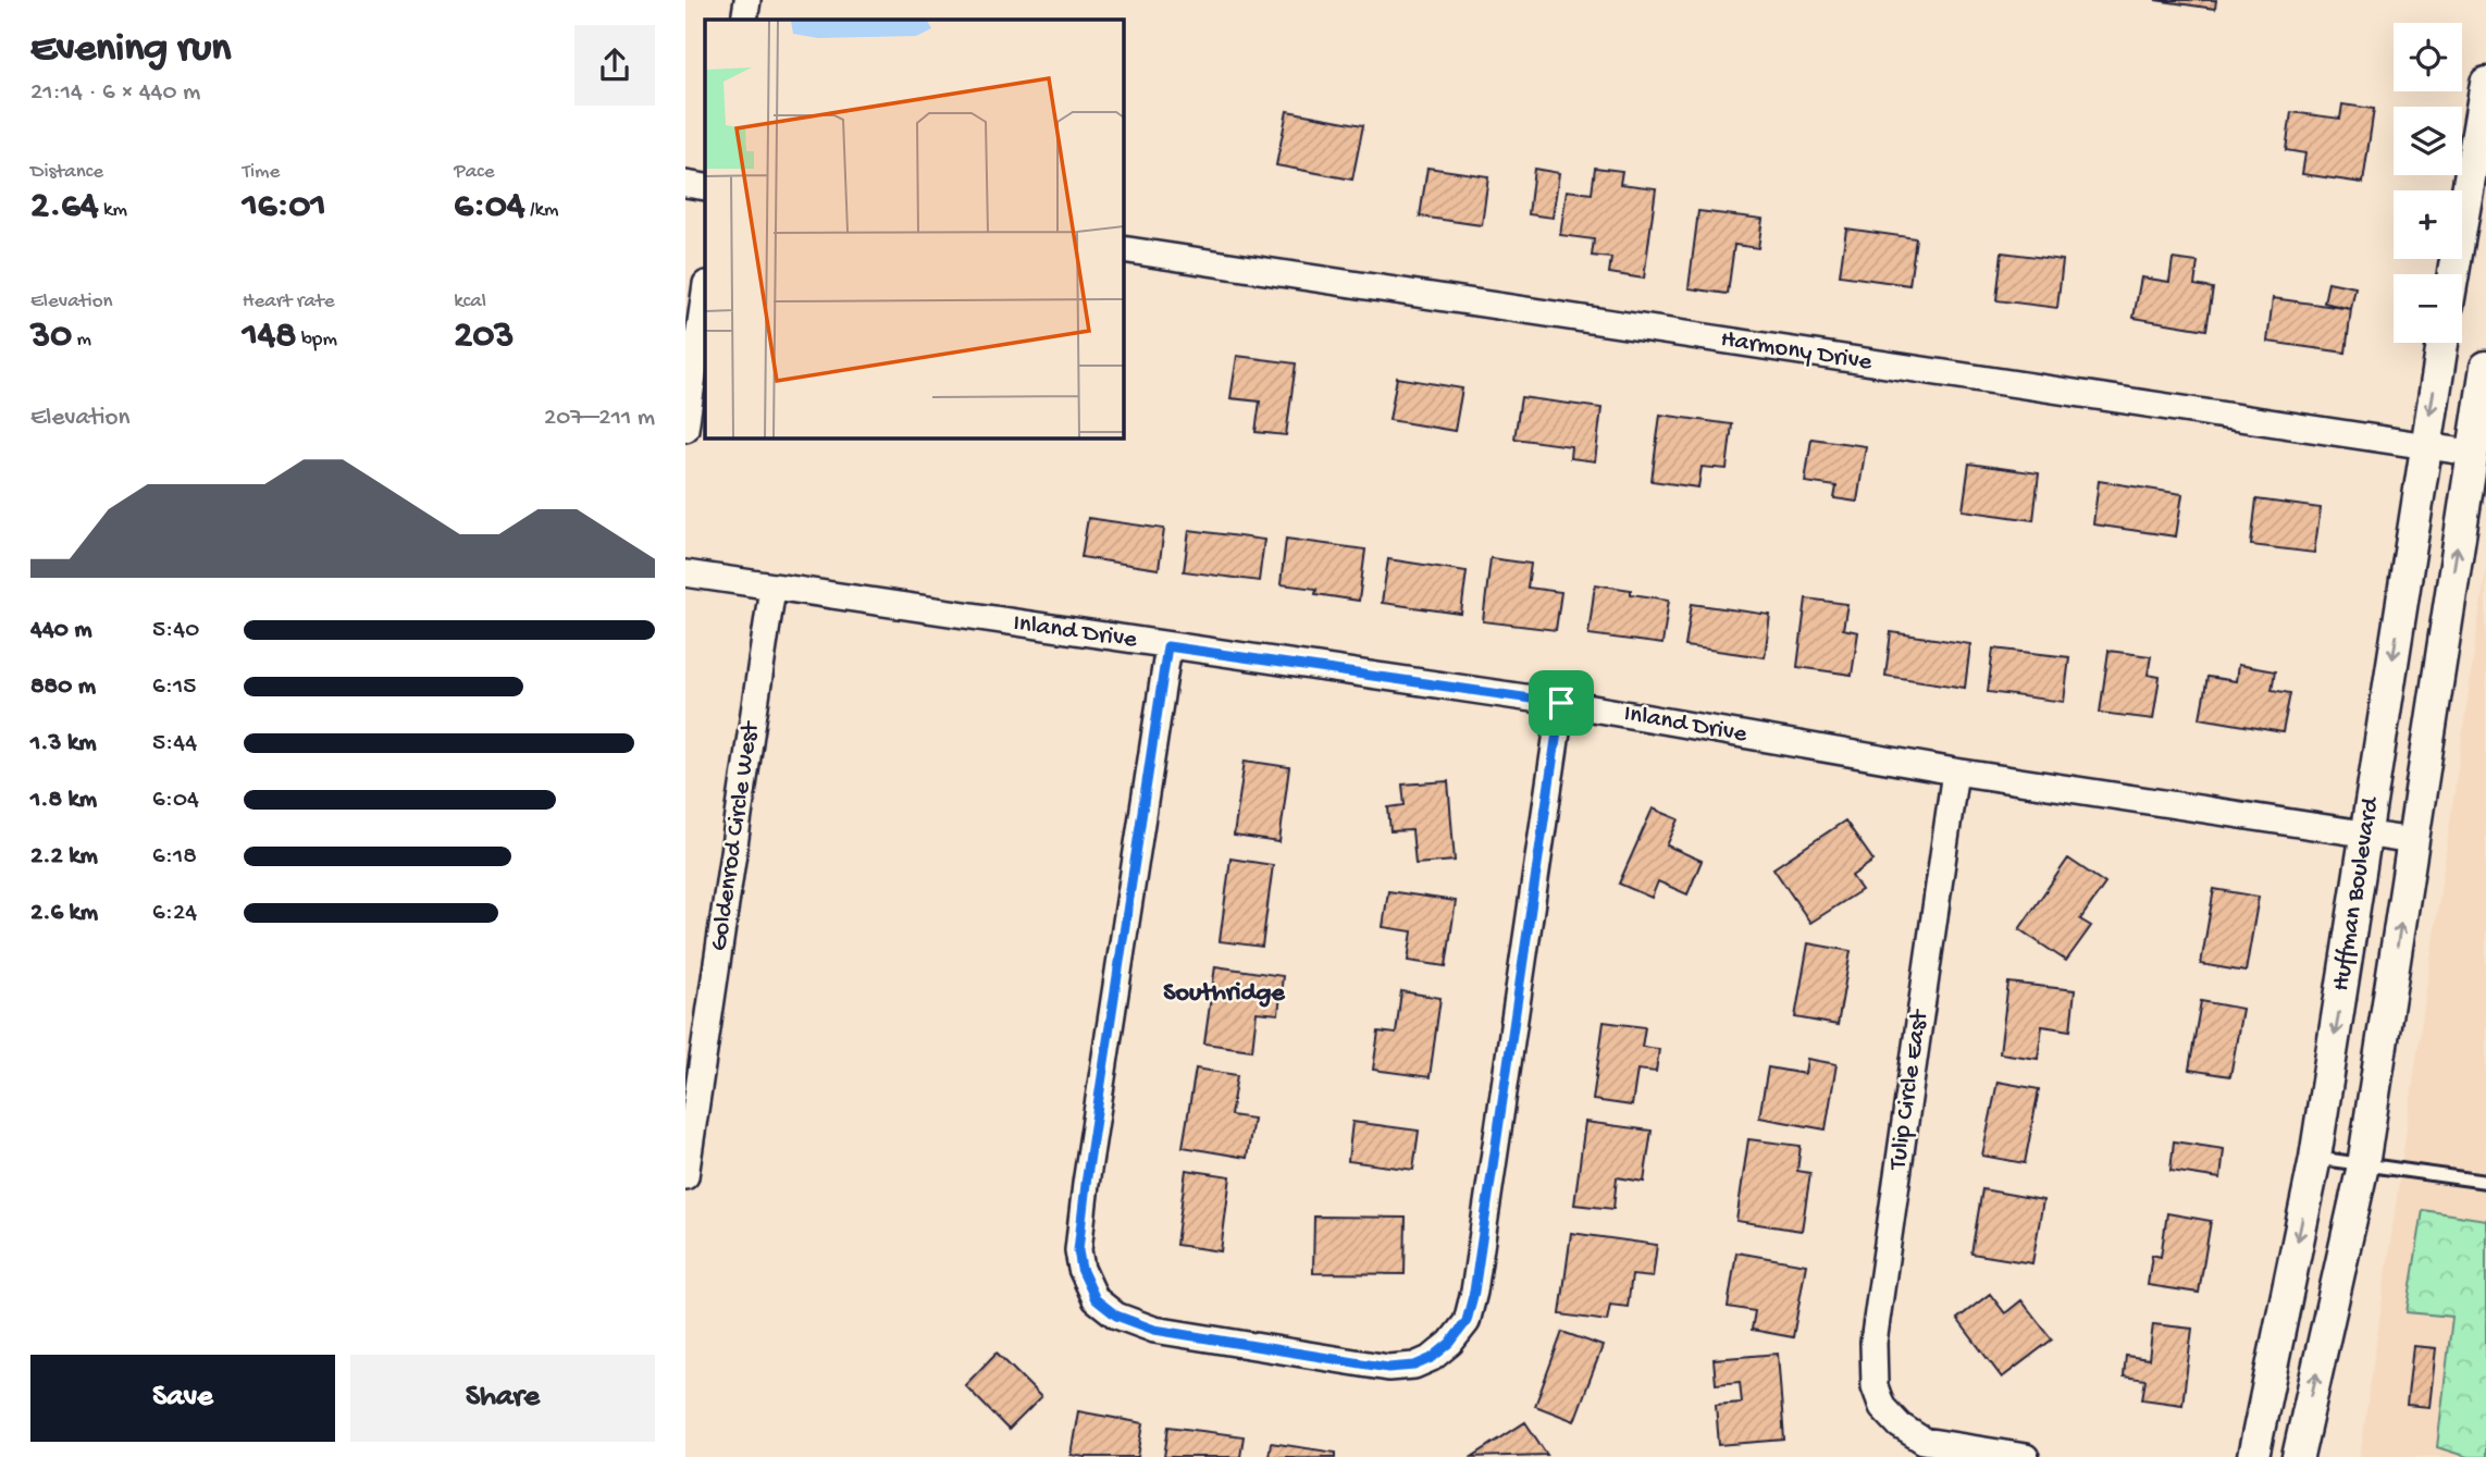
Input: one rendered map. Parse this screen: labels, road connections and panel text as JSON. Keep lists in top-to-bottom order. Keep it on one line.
{"streets":{"street":["Harmony Drive","Inland Drive","Goldenrod Circle West","Huffman Boulevard","Tulip Circle East"]},"crossings":[["Harmony Drive","Huffman Boulevard"],["Inland Drive","Goldenrod Circle West"],["Inland Drive","Huffman Boulevard"],["Inland Drive","Tulip Circle East"]],"districts":["Southridge"],"page":{"heading":["Evening run","21:14 · 6 × 440 m"],"map_buttons":["+","−"],"stats":[["Distance","2.64 km"],["Time","16:01"],["Pace","6:04 /km"],["Elevation","30 m"],["Heart rate","148 bpm"],["kcal","203"]],"chart":["Elevation","207–211 m"],"list":[{"name":"440 m","note":"5:40"},{"name":"880 m","note":"6:15"},{"name":"1.3 km","note":"5:44"},{"name":"1.8 km","note":"6:04"},{"name":"2.2 km","note":"6:18"},{"name":"2.6 km","note":"6:24"}],"buttons":["Save","Share"]}}
